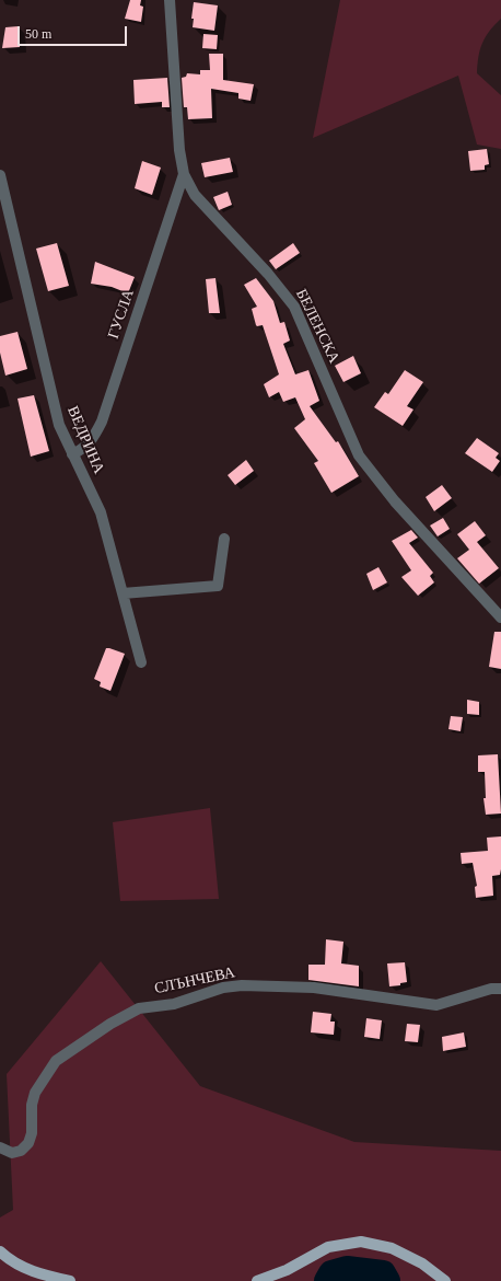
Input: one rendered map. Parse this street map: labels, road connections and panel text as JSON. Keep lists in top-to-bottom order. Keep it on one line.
{"streets":{"street":["ГУСЛА","БЕЛЕНСКА","ВЕДРИНА","СЛЪНЧЕВА"]},"crossings":[["ГУСЛА","БЕЛЕНСКА"],["ГУСЛА","ВЕДРИНА"]],"scale_bar":"50 m"}
